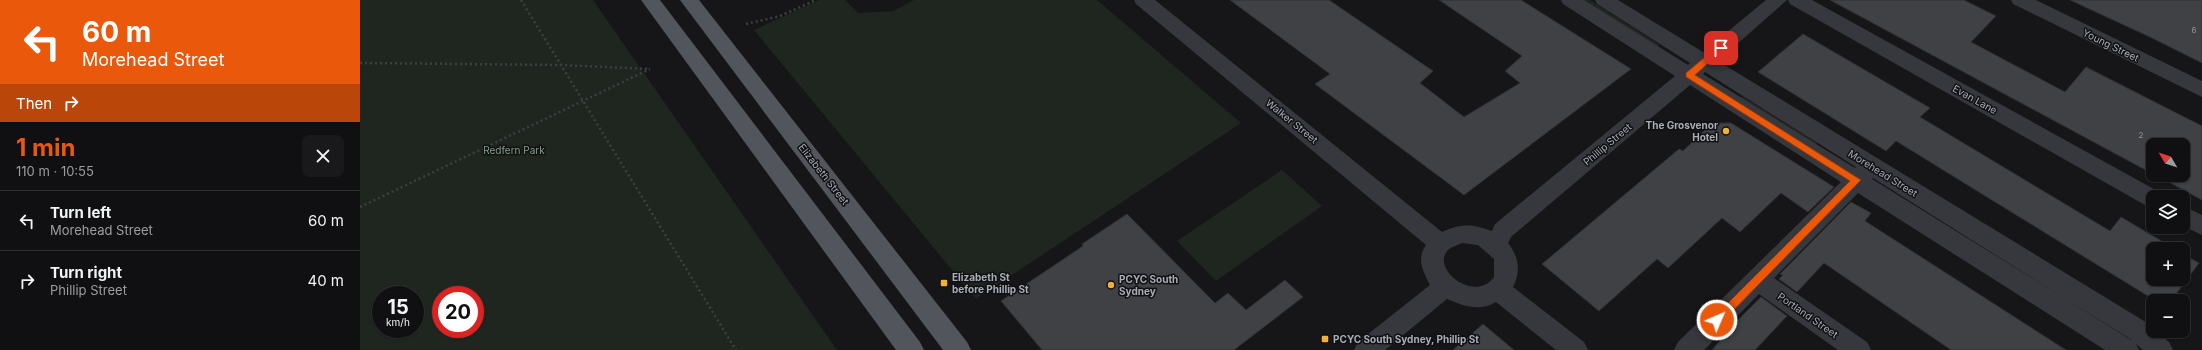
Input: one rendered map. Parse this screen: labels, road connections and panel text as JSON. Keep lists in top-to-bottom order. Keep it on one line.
{"streets":{"main road":["Elizabeth Street"],"street":["Young Street","Evan Lane","Walker Street","Phillip Street","Morehead Street","Portland Street"]},"crossings":[["Walker Street","Phillip Street"],["Phillip Street","Morehead Street"]],"parks":["Redfern Park"],"places":{"other":["The Grosvenor Hotel","PCYC South Sydney"],"transit":["Elizabeth St before Phillip St","PCYC South Sydney, Phillip St"]},"house_numbers":["6","2"],"north":"top left","page":{"turn":["60 m","Morehead Street"],"then":"Then","heading":["1 min","110 m · 10:55"],"map_buttons":["+","−"],"list":[{"name":"Turn left","note":"Morehead Street","value":"60 m"},{"name":"Turn right","note":"Phillip Street","value":"40 m"}],"speed":"15 km/h","limit":"20"}}
